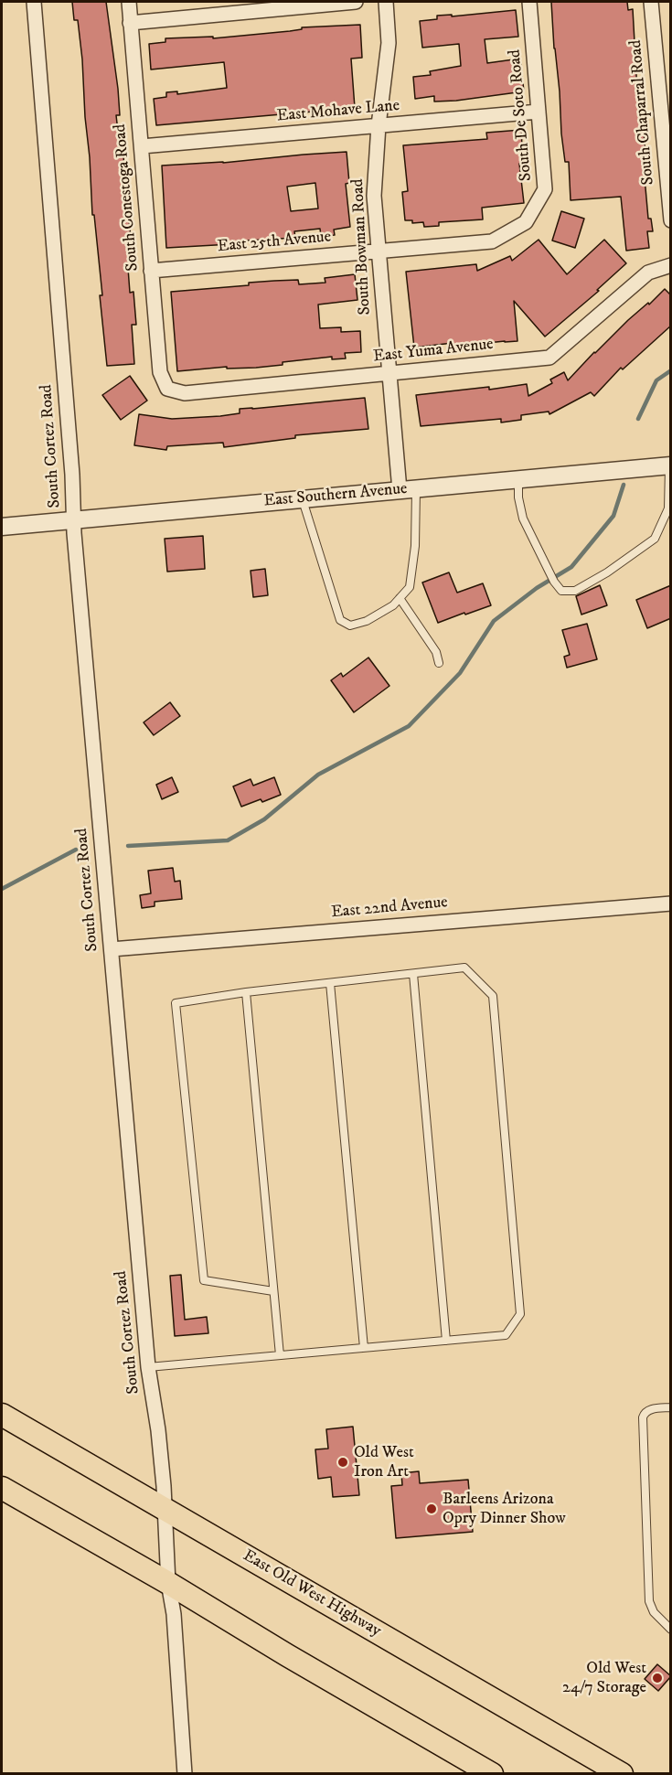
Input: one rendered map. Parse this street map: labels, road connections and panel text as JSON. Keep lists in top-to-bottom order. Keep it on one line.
{"streets":{"main road":["East Old West Highway"],"street":["East Mohave Lane","South Chaparral Road","South De Soto Road","South Conestoga Road","East 25th Avenue","South Bowman Road","East Yuma Avenue","South Cortez Road","East Southern Avenue","East 22nd Avenue"]},"crossings":[["East Mohave Lane","South De Soto Road"],["East Mohave Lane","South Conestoga Road"],["East Mohave Lane","South Bowman Road"],["South De Soto Road","East 25th Avenue"],["South Conestoga Road","East 25th Avenue"],["South Conestoga Road","East Yuma Avenue"],["East 25th Avenue","South Bowman Road"],["South Bowman Road","East Yuma Avenue"],["South Bowman Road","East Southern Avenue"],["South Cortez Road","East Southern Avenue"],["South Cortez Road","East 22nd Avenue"],["South Cortez Road","East Old West Highway"]],"places":["Old West Iron Art","Barleens Arizona Opry Dinner Show","Old West 24/7 Storage"]}
